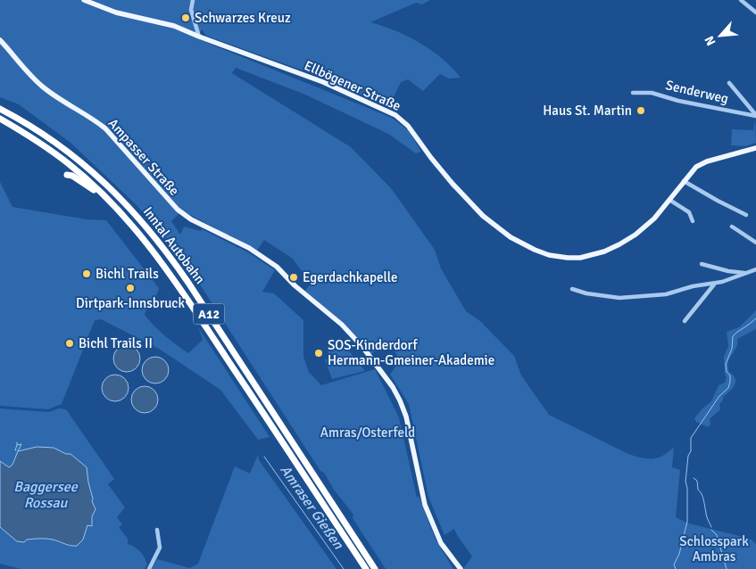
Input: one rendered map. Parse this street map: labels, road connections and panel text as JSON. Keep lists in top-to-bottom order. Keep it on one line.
{"streets":{"highway":["Inntal Autobahn","A12"],"main road":["Ellbögener Straße","Ampasser Straße"],"street":["Senderweg"]},"water":["Baggersee Rossau","Amraser Gießen"],"parks":["Amras/Osterfeld","Schlosspark Ambras"],"places":["Schwarzes Kreuz","Haus St. Martin","Bichl Trails","Egerdachkapelle","Dirtpark-Innsbruck","Bichl Trails II","SOS-Kinderdorf Hermann-Gmeiner-Akademie"],"north":"bottom left"}
